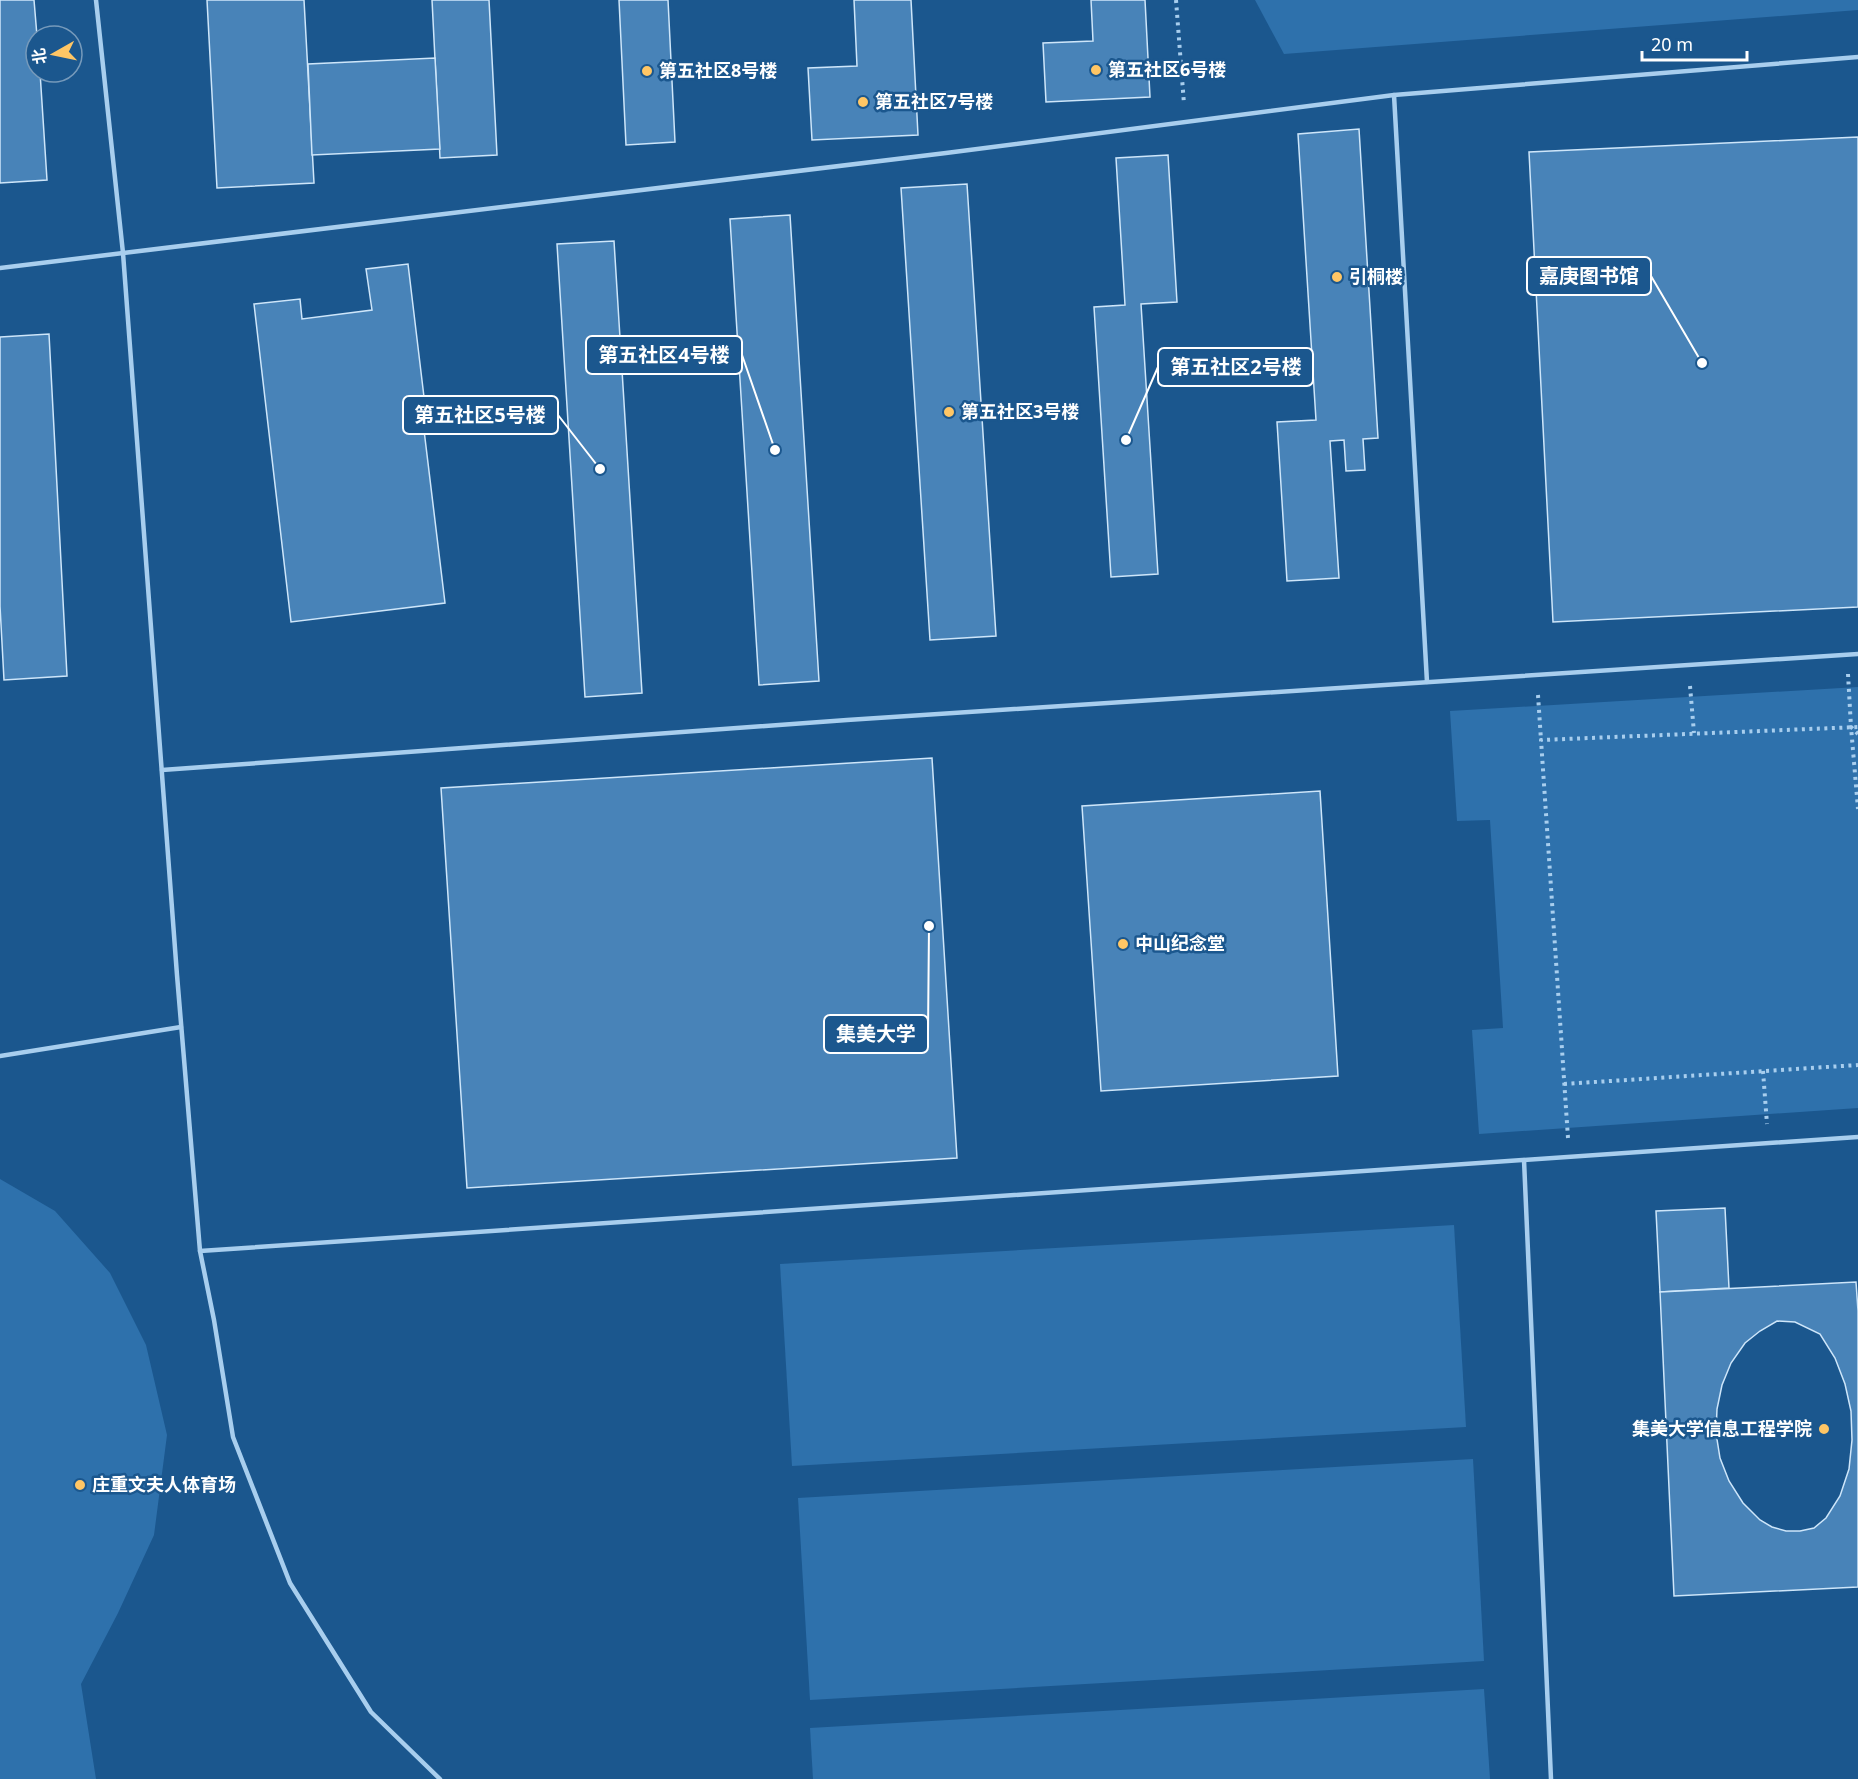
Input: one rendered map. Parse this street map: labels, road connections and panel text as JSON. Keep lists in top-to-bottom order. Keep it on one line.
{"places":["第五社区6号楼","第五社区8号楼","第五社区7号楼","引桐楼","嘉庚图书馆","第五社区3号楼","第五社区2号楼","第五社区4号楼","第五社区5号楼","集美大学","中山纪念堂","集美大学信息工程学院","庄重文夫人体育场"],"scale_bar":"20 m","north":"left"}
